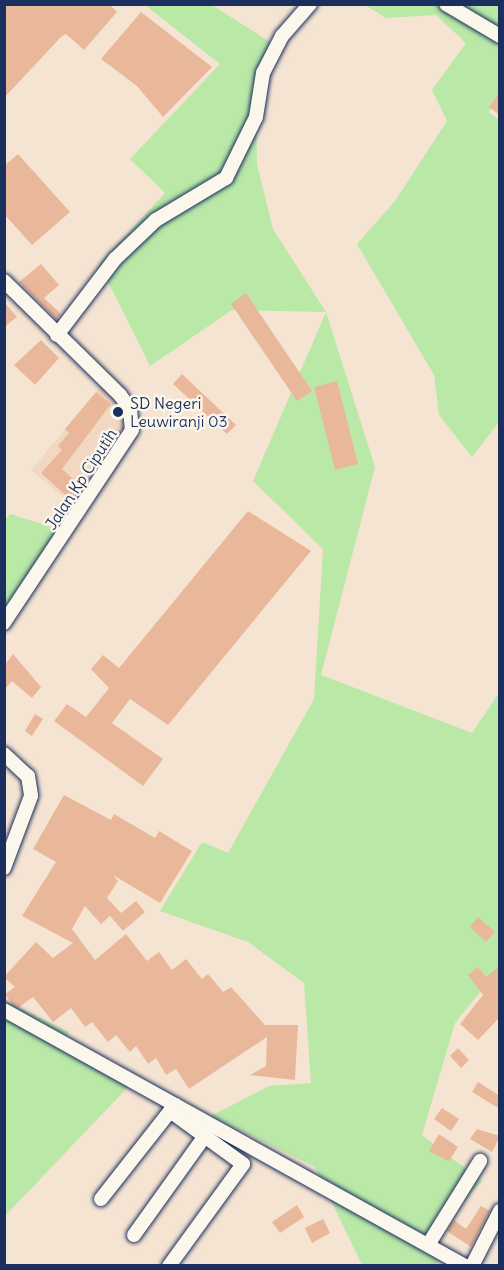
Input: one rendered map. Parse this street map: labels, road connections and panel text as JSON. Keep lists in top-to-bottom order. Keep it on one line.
{"streets":{"street":["Jalan Kp Ciputih"]},"places":["SD Negeri Leuwiranji 03"]}
